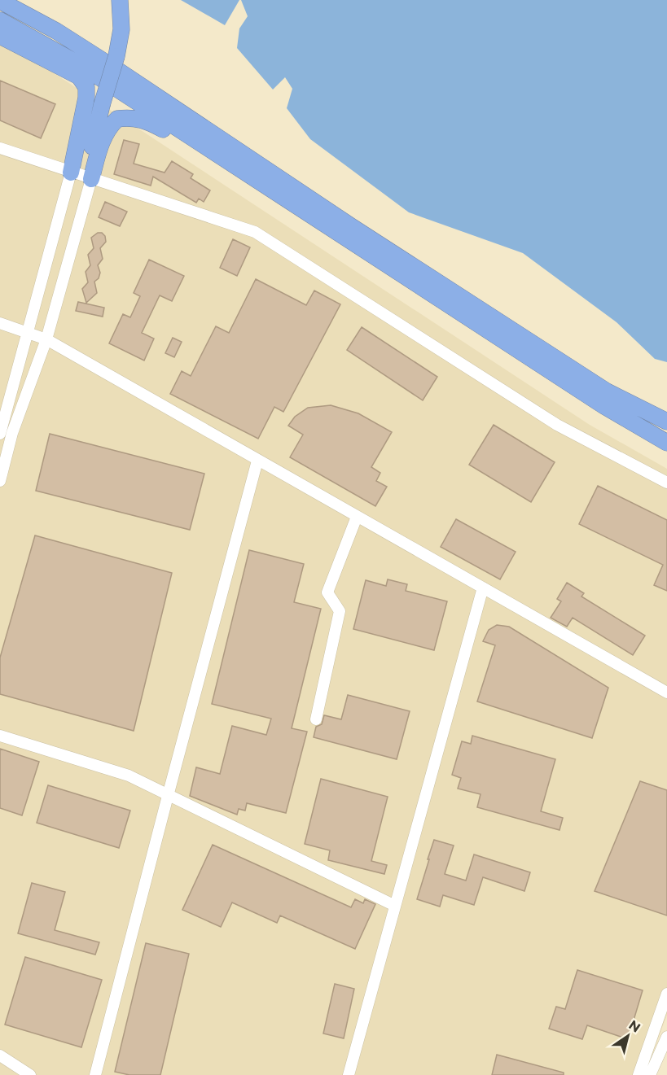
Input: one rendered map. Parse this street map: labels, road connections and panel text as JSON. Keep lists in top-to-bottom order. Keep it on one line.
{"north":"top right"}
